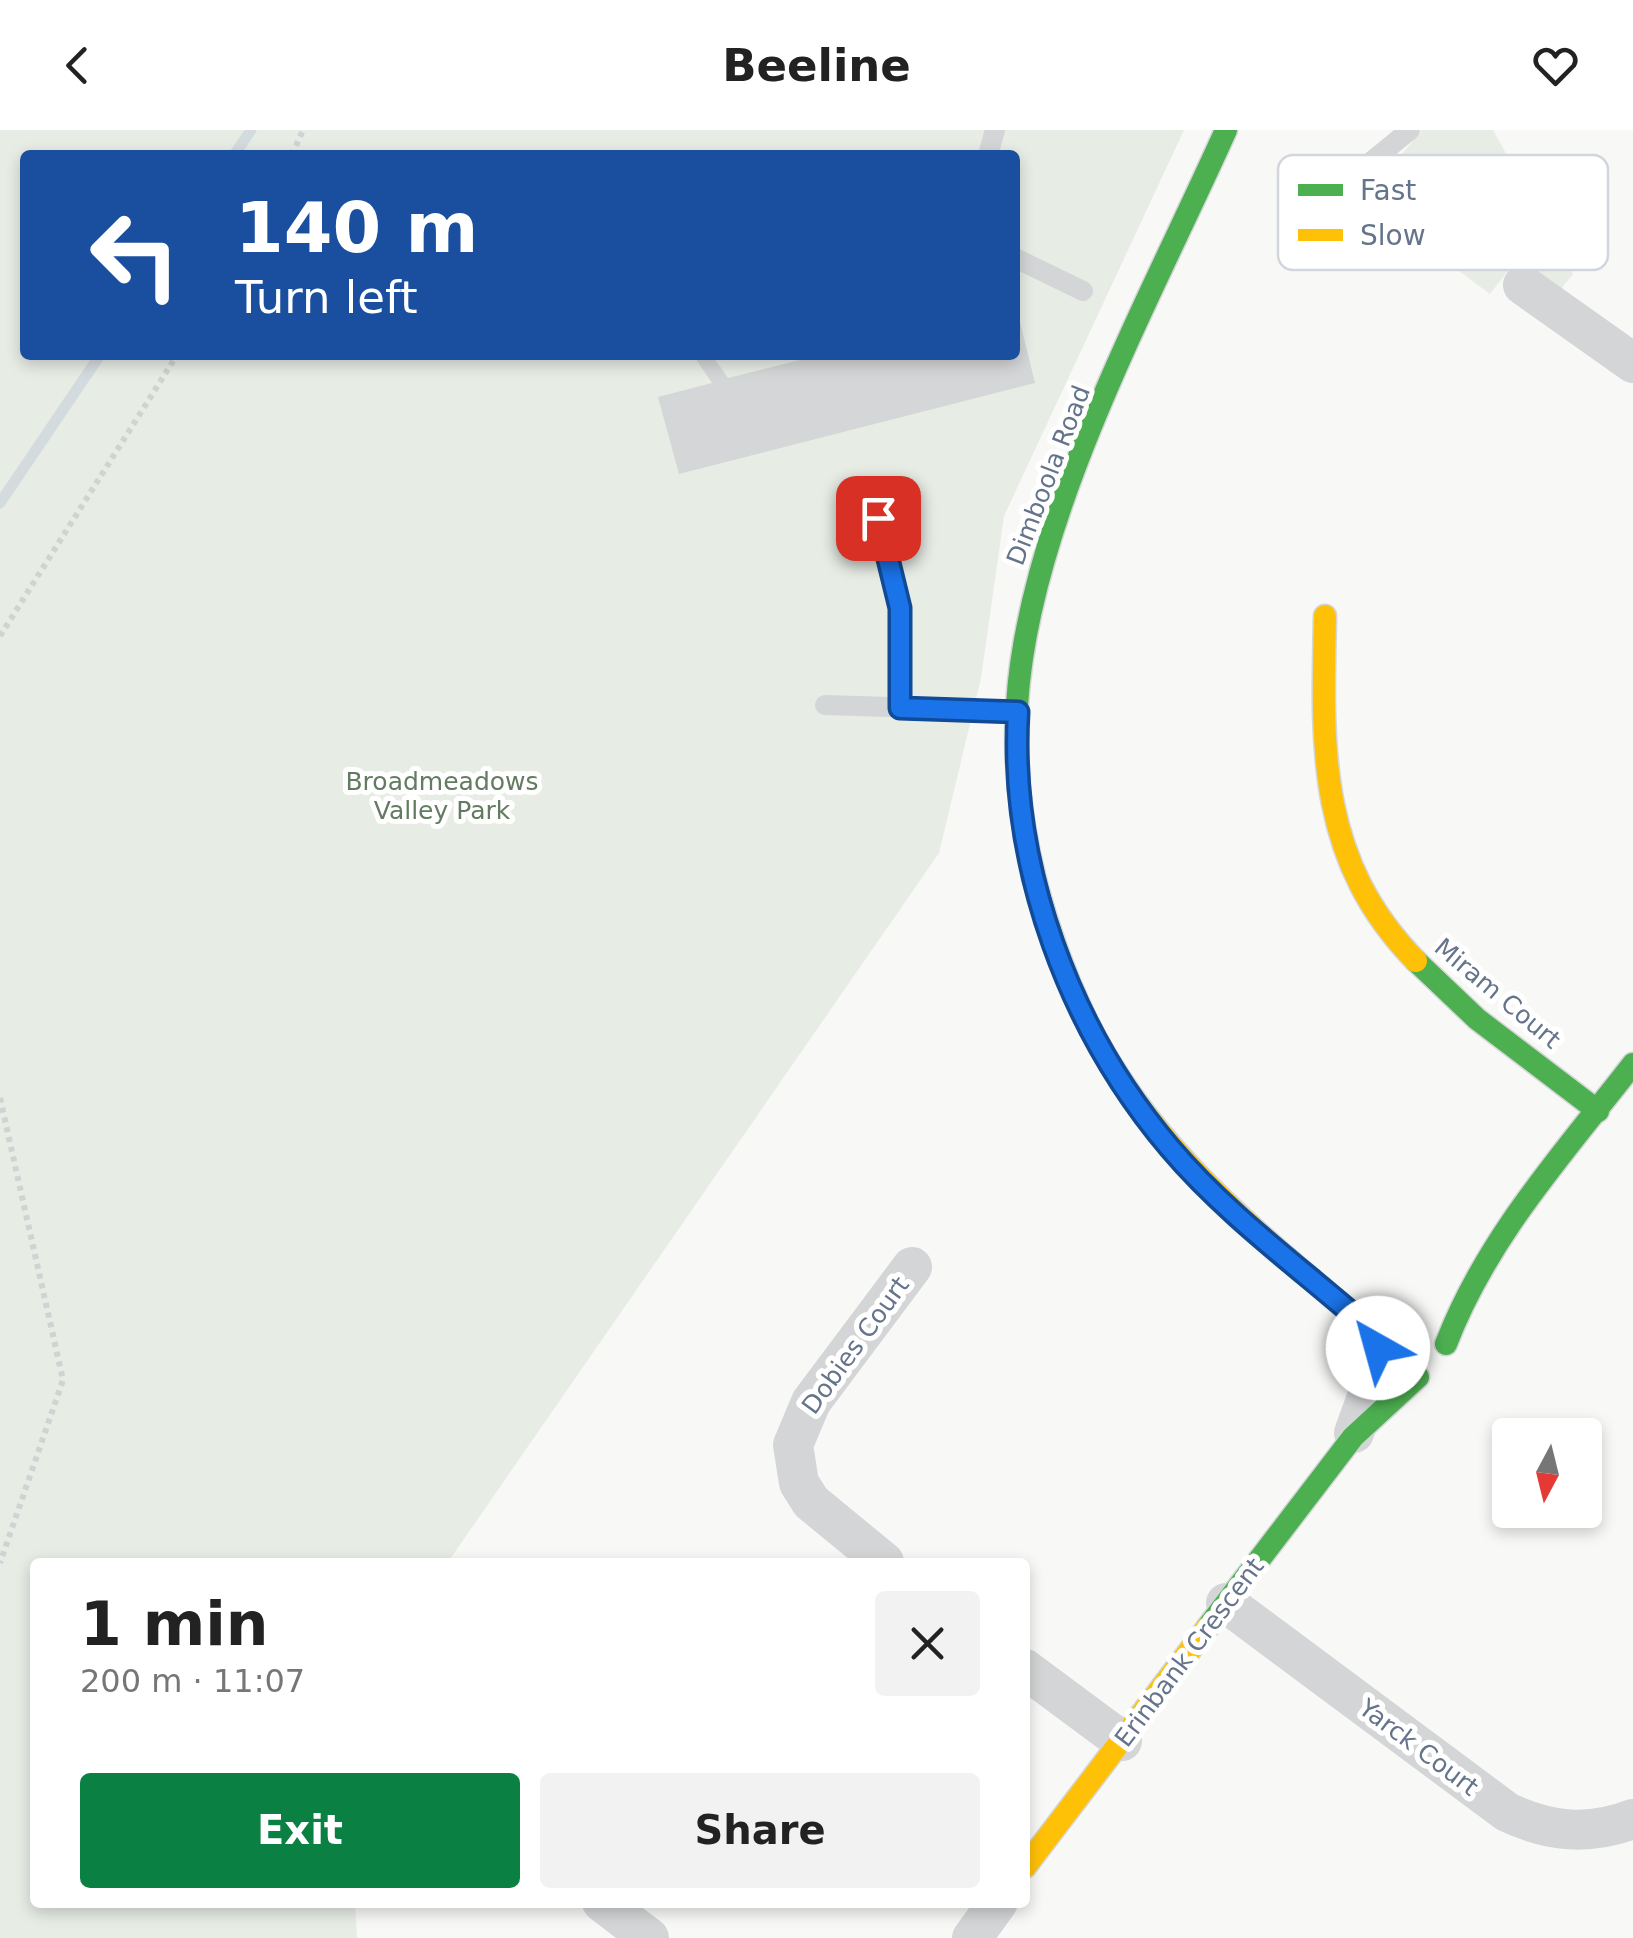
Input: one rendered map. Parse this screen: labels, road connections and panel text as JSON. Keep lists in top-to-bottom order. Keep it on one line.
{"streets":{"street":["Dimboola Road","Miram Court","Dobies Court","Erinbank Crescent","Yarck Court"]},"crossings":[["Dimboola Road","Erinbank Crescent"],["Erinbank Crescent","Yarck Court"]],"parks":["Broadmeadows Valley Park"],"legend":["Fast","Slow"],"north":"bottom","page":{"header":"Beeline","turn":["140 m","Turn left"],"heading":["1 min","200 m · 11:07"],"buttons":["Exit","Share"]}}
